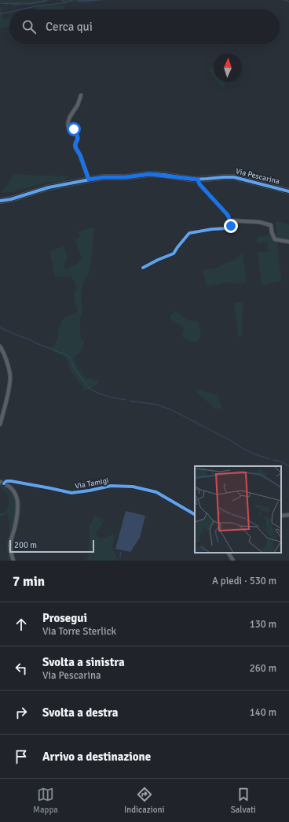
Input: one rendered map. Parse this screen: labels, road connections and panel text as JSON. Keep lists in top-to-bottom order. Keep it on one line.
{"streets":{"street":["Via Pescarina","Via Tamigi"]},"scale_bar":"200 m","north":"top","page":{"search":"Cerca qui","scale":"200 m","heading":["7 min","A piedi · 530 m"],"list":[["Prosegui","Via Torre Sterlick","130 m"],["Svolta a sinistra","Via Pescarina","260 m"],["Svolta a destra","140 m"],"Arrivo a destinazione"],"nav":["Mappa","Indicazioni","Salvati"]}}
